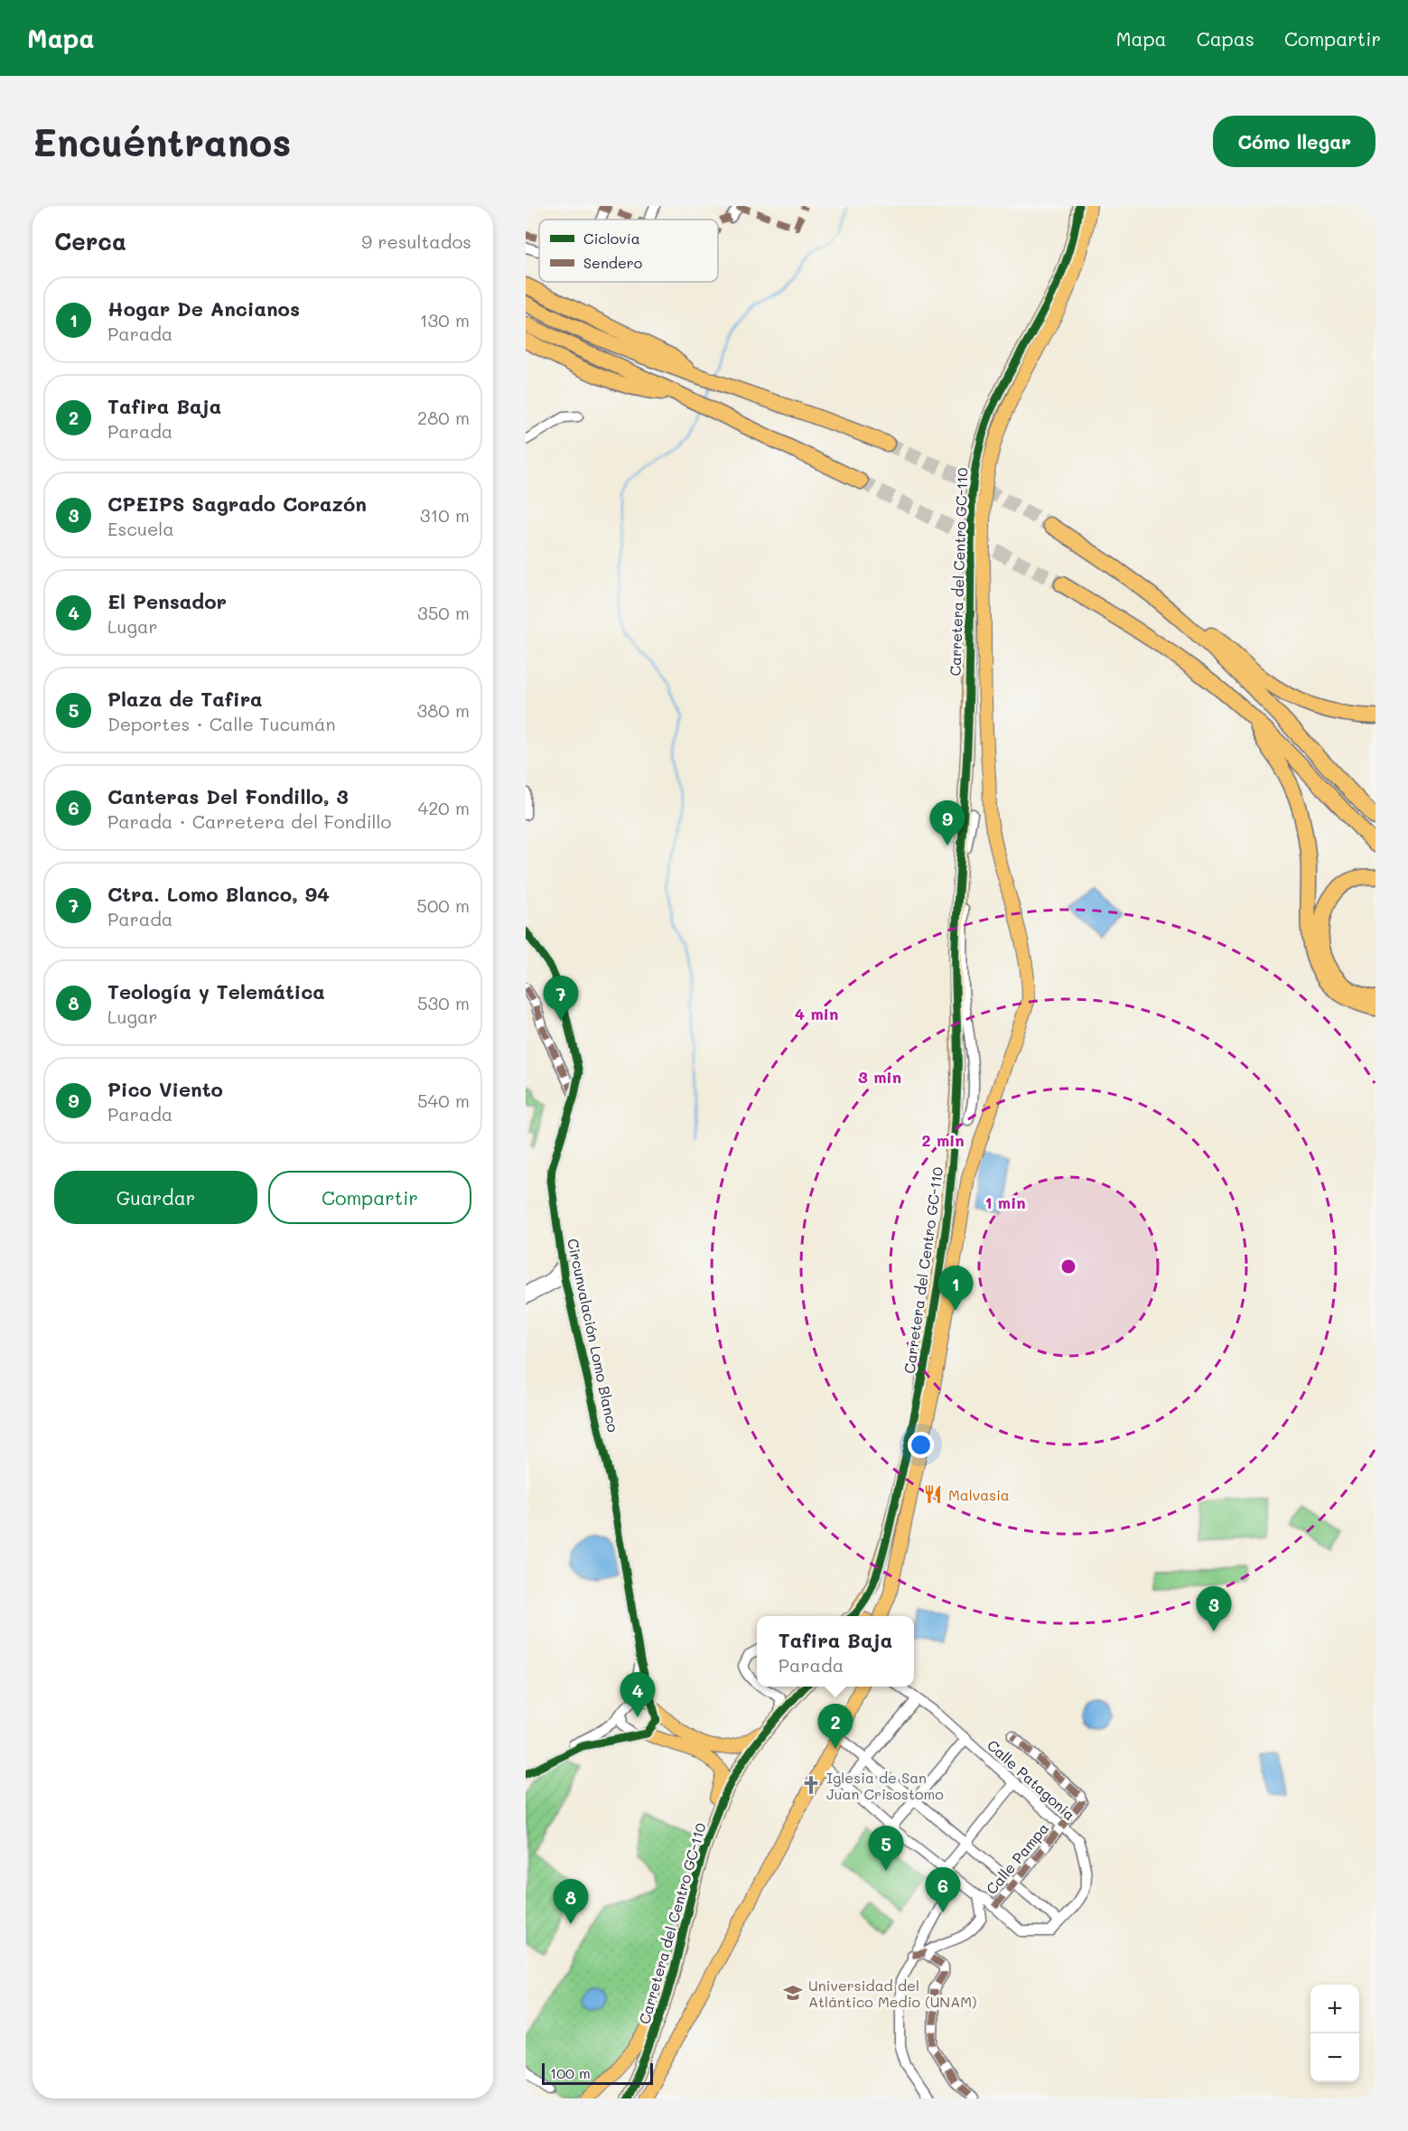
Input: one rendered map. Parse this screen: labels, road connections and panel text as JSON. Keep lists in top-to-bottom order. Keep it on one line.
{"streets":{"main road":["Carretera del Centro GC-110"],"street":["Circunvalación Lomo Blanco","Calle Patagonia","Calle Pampa"]},"crossings":[["Calle Patagonia","Calle Pampa"]],"places":{"restaurant":["Malvasia"],"church":["Iglesia de San Juan Crisostomo"],"school or university":["Universidad del Atlántico Medio (UNAM)"]},"legend":["Ciclovía","Sendero"],"scale_bar":"100 m","page":{"header":"Mapa","nav":["Mapa","Capas","Compartir"],"buttons":["Cómo llegar",["Guardar","Compartir"]],"title":"Encuéntranos","heading":["Cerca","9 resultados"],"list":[{"mark":"1","name":"Hogar De Ancianos","note":"Parada","value":"130 m"},{"mark":"2","name":"Tafira Baja","note":"Parada","value":"280 m"},{"mark":"3","name":"CPEIPS Sagrado Corazón","note":"Escuela","value":"310 m"},{"mark":"4","name":"El Pensador","note":"Lugar","value":"350 m"},{"mark":"5","name":"Plaza de Tafira","note":"Deportes · Calle Tucumán","value":"380 m"},{"mark":"6","name":"Canteras Del Fondillo, 3","note":"Parada · Carretera del Fondillo","value":"420 m"},{"mark":"7","name":"Ctra. Lomo Blanco, 94","note":"Parada","value":"500 m"},{"mark":"8","name":"Teología y Telemática","note":"Lugar","value":"530 m"},{"mark":"9","name":"Pico Viento","note":"Parada","value":"540 m"}],"pins":["9","7","1","3","4","2","5","6","8"],"popup":["Tafira Baja","Parada"],"map_buttons":["+","−"],"scale":"100 m"},"rings":["4 min","3 min","2 min","1 min"]}
